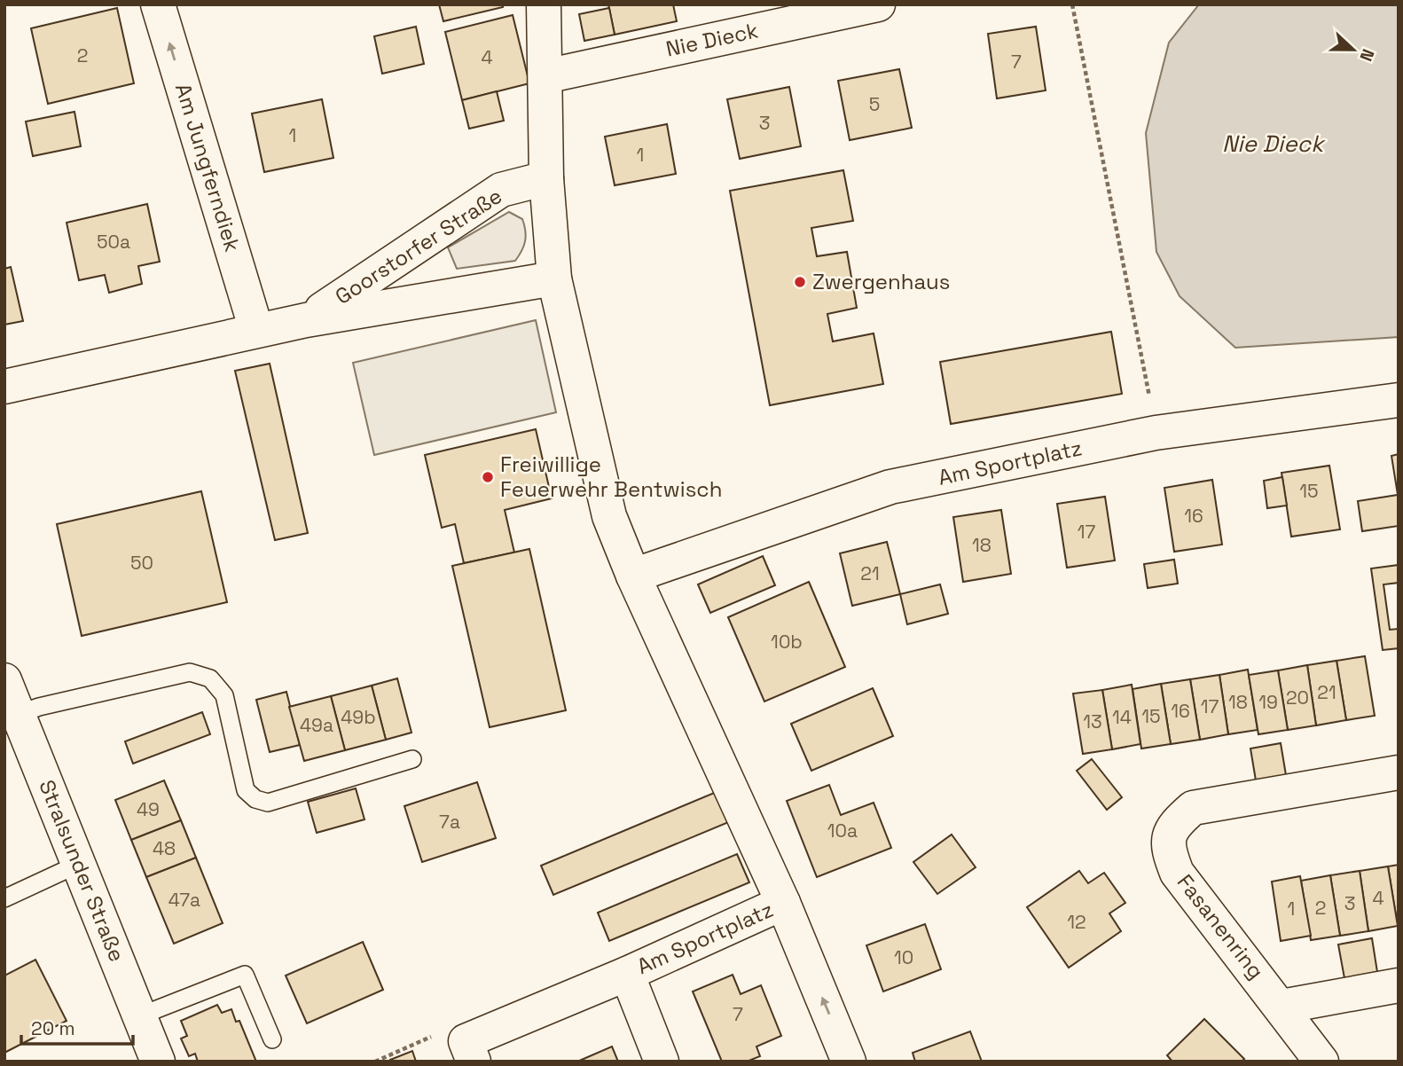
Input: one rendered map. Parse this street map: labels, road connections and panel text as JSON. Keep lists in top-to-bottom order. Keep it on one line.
{"streets":{"street":["Nie Dieck","Am Jungferndiek","Goorstorfer Straße","Am Sportplatz","Stralsunder Straße","Fasanenring"]},"crossings":[["Am Jungferndiek","Goorstorfer Straße"],["Goorstorfer Straße","Am Sportplatz"]],"one_way":["Am Jungferndiek"],"water":["Nie Dieck"],"places":["Zwergenhaus","Freiwillige Feuerwehr Bentwisch"],"house_numbers":["2","4","7","5","3","1","1","50a","15","16","17","18","50","21","10b","21","20","18","19","17","16","15","49b","14","13","49a","49","7a","10a","48","4","47a","3","2","1","12","10","7"],"scale_bar":"20 m","north":"right"}
